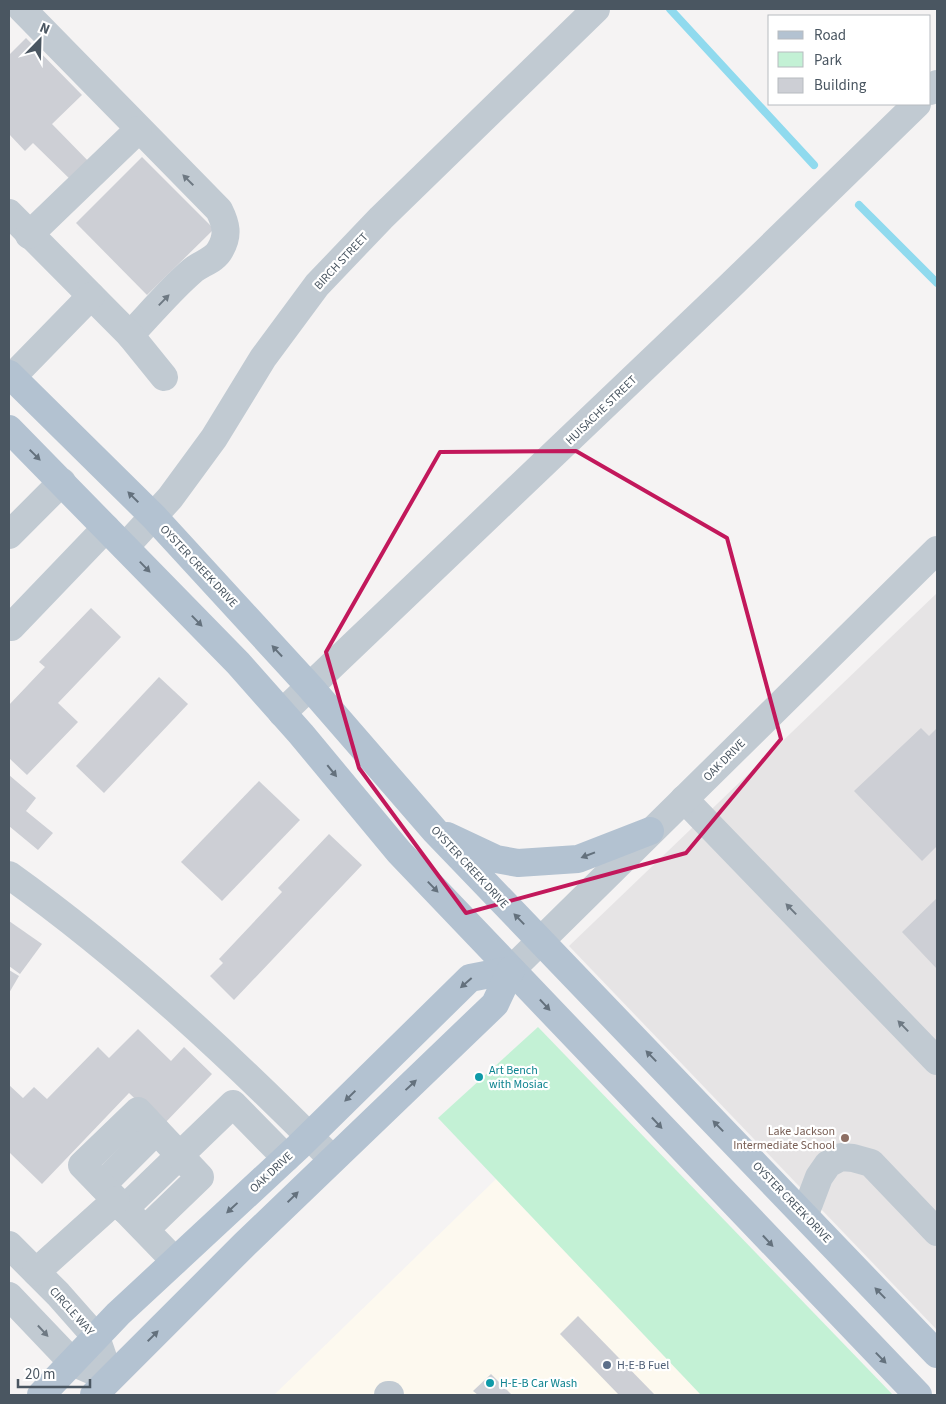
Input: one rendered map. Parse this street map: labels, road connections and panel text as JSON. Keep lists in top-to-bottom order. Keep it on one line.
{"streets":{"main road":["OYSTER CREEK DRIVE","OAK DRIVE"],"street":["BIRCH STREET","HUISACHE STREET","CIRCLE WAY"]},"crossings":[["BIRCH STREET","OYSTER CREEK DRIVE"],["HUISACHE STREET","OYSTER CREEK DRIVE"],["OYSTER CREEK DRIVE","OAK DRIVE"],["OAK DRIVE","CIRCLE WAY"]],"places":["Art Bench with Mosiac","Lake Jackson Intermediate School","H-E-B Fuel","H-E-B Car Wash"],"legend":["Road","Park","Building"],"scale_bar":"20 m","north":"top right"}
